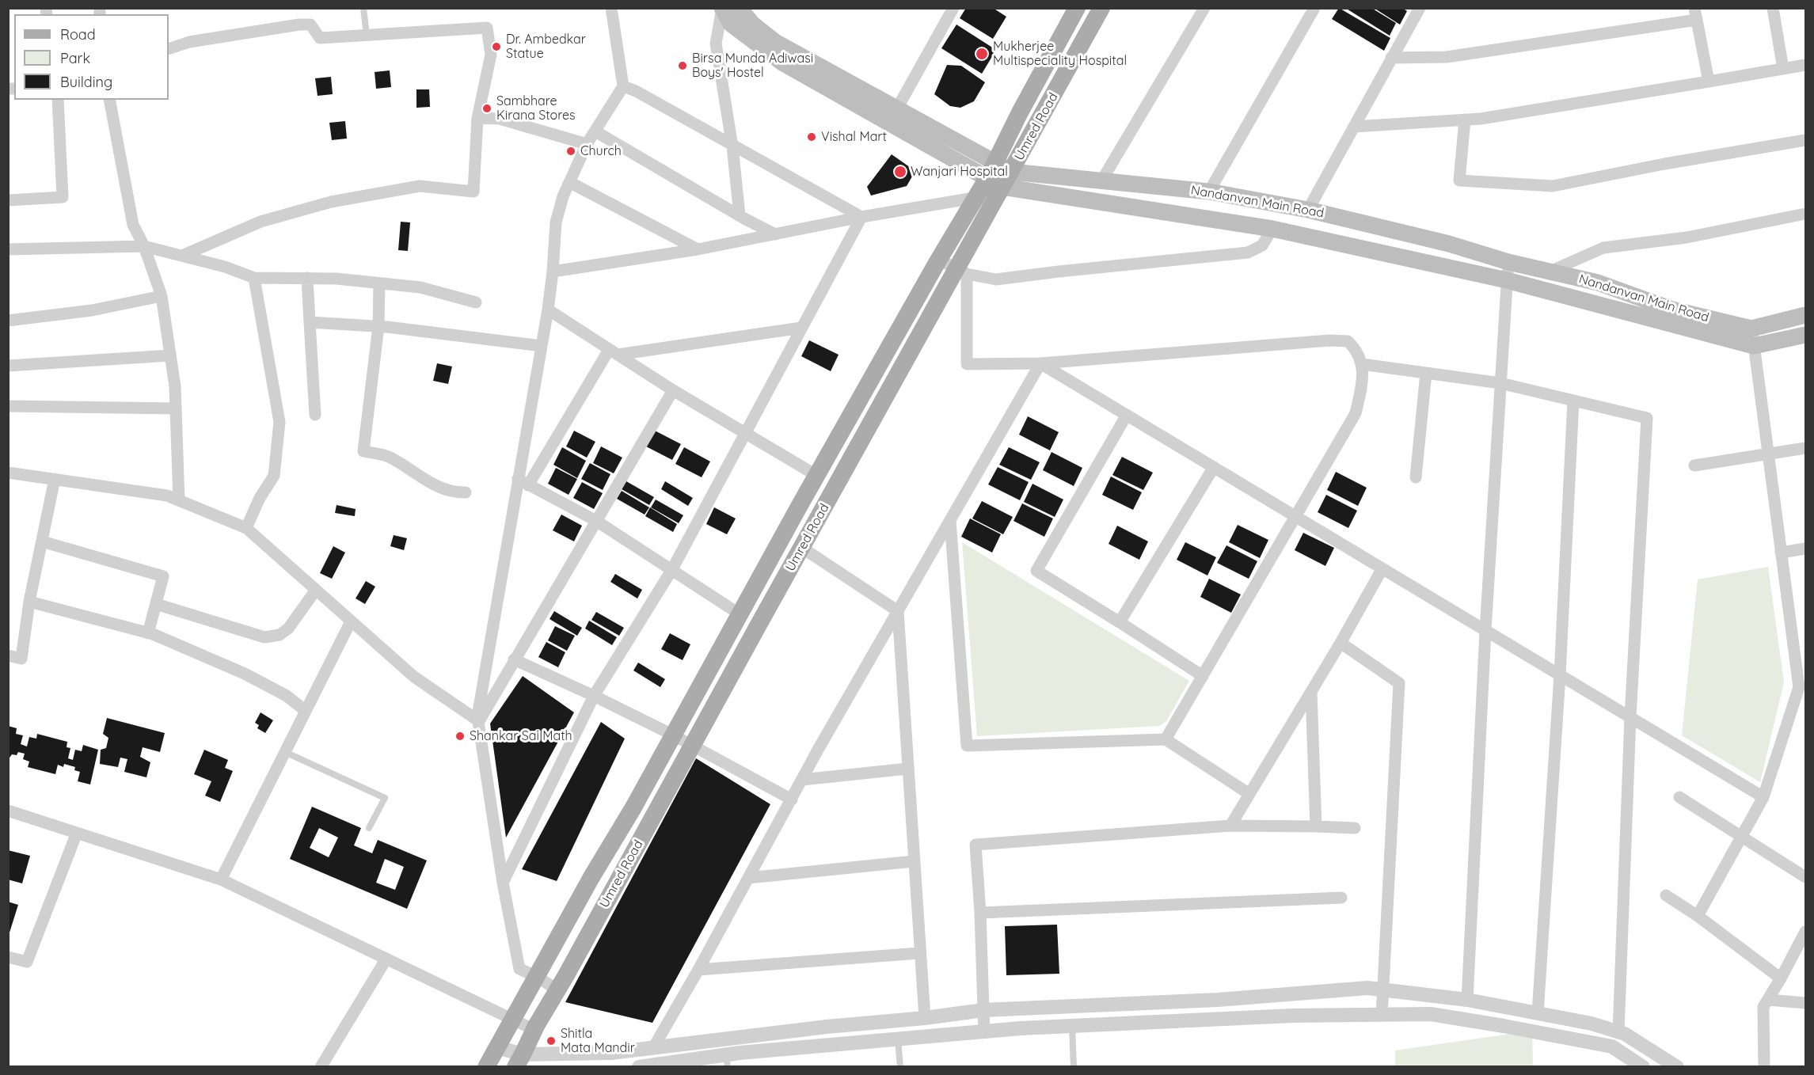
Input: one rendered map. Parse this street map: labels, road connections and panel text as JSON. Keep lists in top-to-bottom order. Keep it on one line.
{"streets":{"main road":["Umred Road","Nandanvan Main Road"]},"crossings":[["Umred Road","Nandanvan Main Road"]],"places":["Dr. Ambedkar Statue","Mukherjee Multispeciality Hospital","Birsa Munda Adiwasi Boys' Hostel","Sambhare Kirana Stores","Vishal Mart","Church","Wanjari Hospital","Shankar Sai Math","Shitla Mata Mandir"],"legend":["Road","Park","Building"]}
